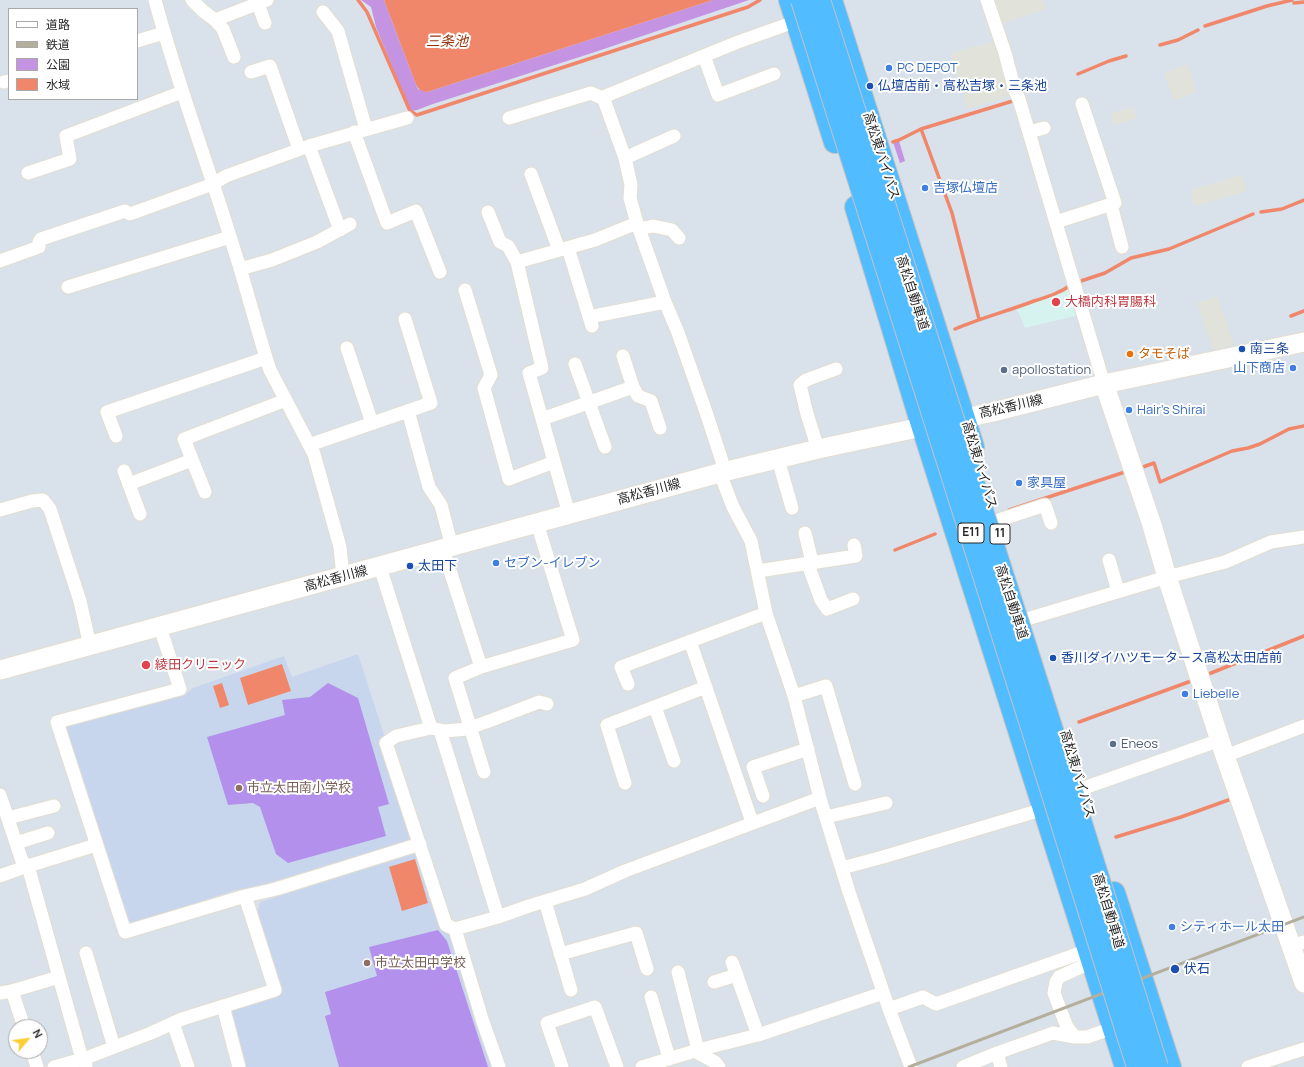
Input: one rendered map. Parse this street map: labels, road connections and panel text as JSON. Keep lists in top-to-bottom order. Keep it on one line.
{"streets":{"highway":["高松東バイパス","高松自動車道","E11","11"],"main road":["高松香川線"]},"crossings":[["高松東バイパス","高松香川線"]],"water":["三条池"],"places":["PC DEPOT","仏壇店前・高松吉塚・三条池","吉塚仏壇店","大橋内科胃腸科","南三条","タモそば","山下商店","apollostation","Hair’s Shirai","家具屋","セブン-イレブン","太田下","香川ダイハツモータース高松太田店前","綾田クリニック","Liebelle","Eneos","市立太田南小学校","シティホール太田","市立太田中学校","伏石"],"legend":["道路","鉄道","公園","水域"],"north":"top right"}
